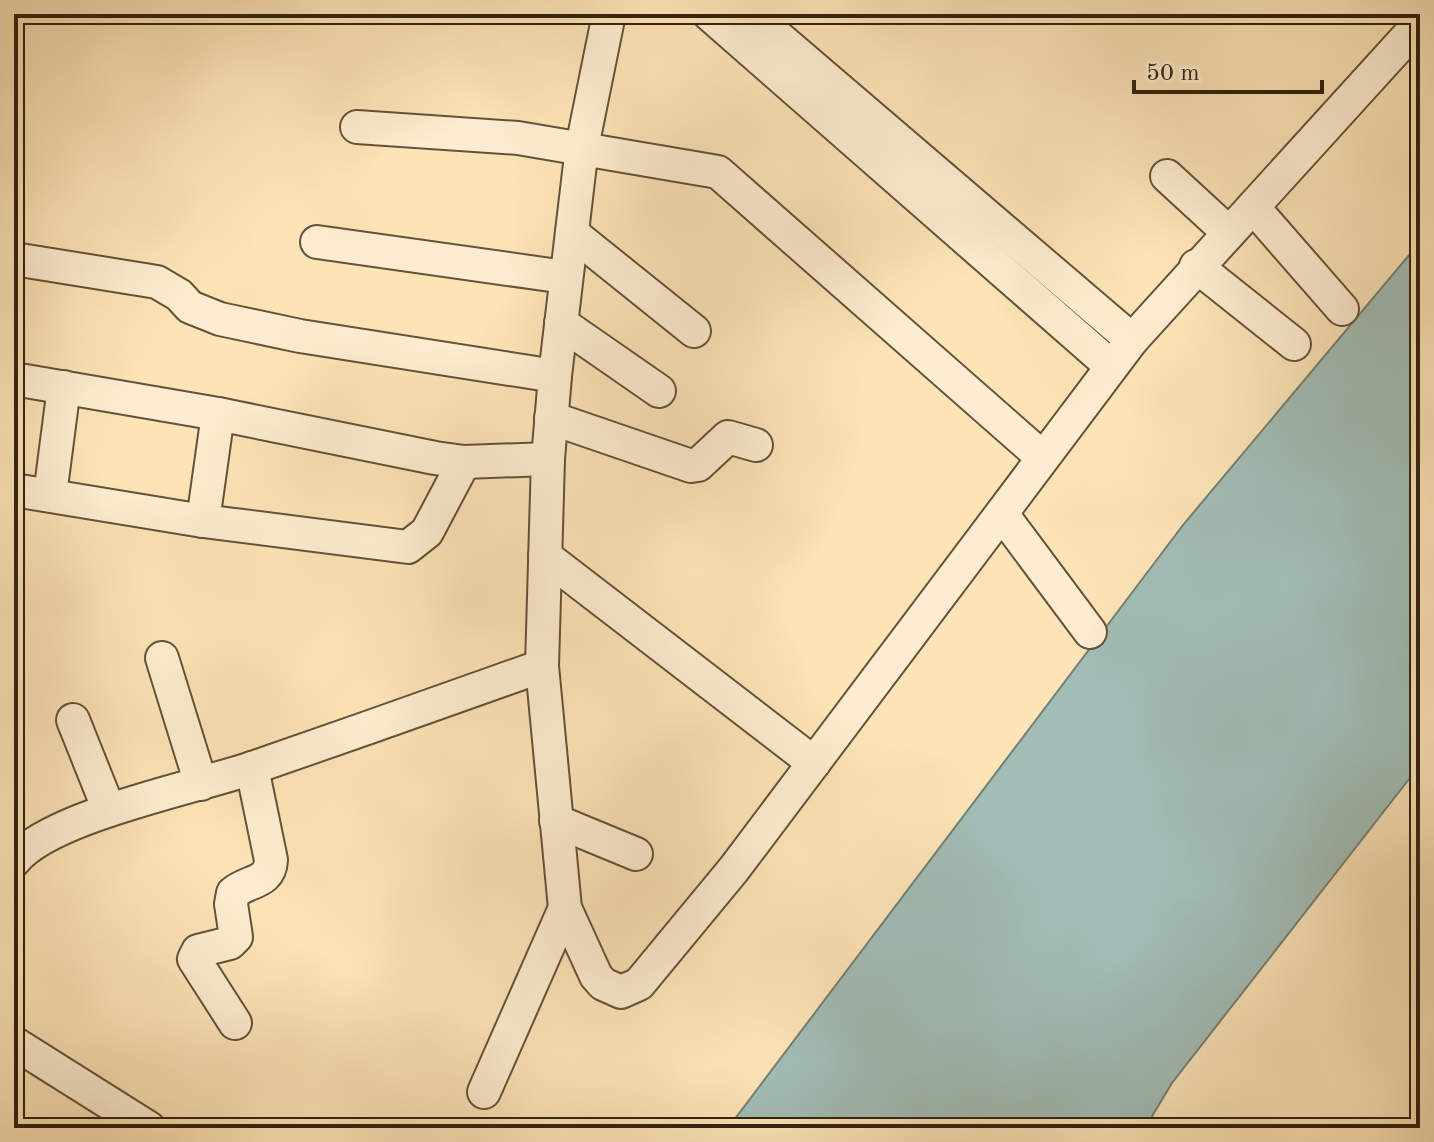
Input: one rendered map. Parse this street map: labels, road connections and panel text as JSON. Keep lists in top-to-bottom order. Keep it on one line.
{"scale_bar":"50 m"}
